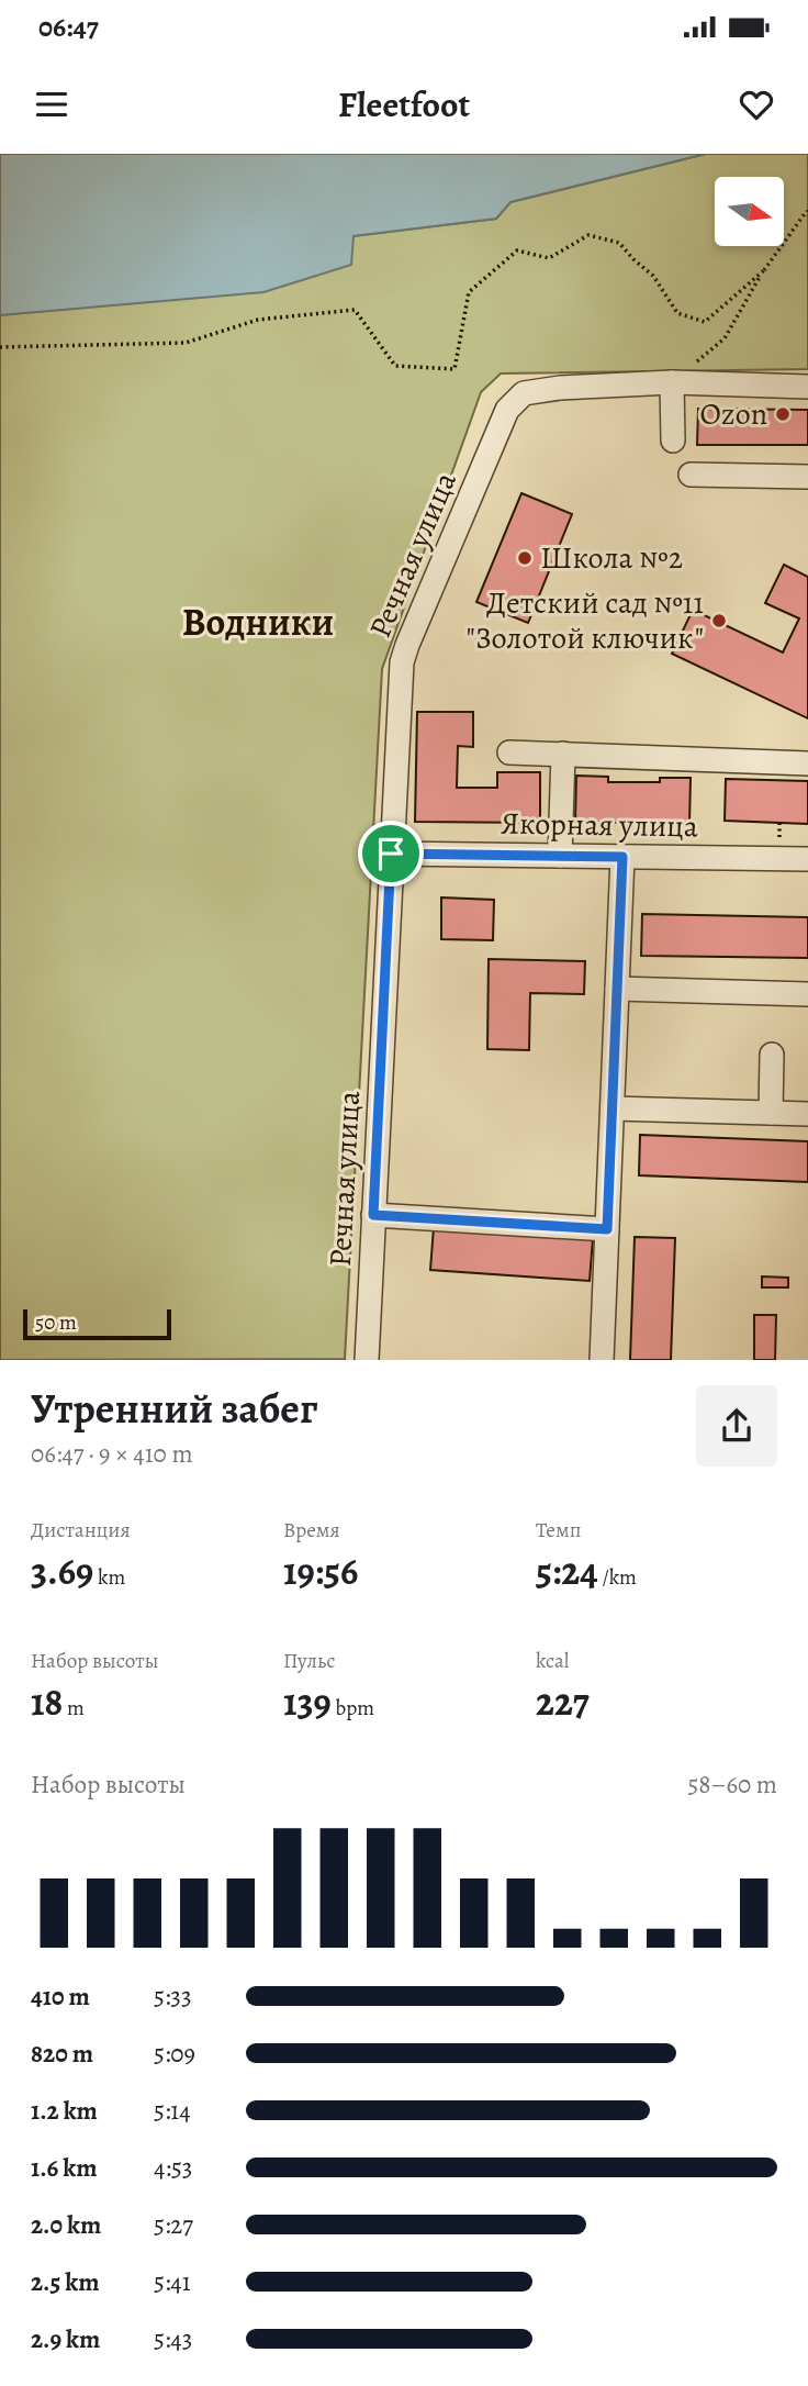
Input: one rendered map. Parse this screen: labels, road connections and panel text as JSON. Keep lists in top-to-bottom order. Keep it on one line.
{"streets":{"street":["Речная улица","Якорная улица"]},"crossings":[["Речная улица","Якорная улица"]],"districts":["Водники"],"places":["Ozon","Школа №2","Детский сад №11 \"Золотой ключик\""],"scale_bar":"50 m","north":"right","page":{"status":"06:47","header":"Fleetfoot","scale":"50 m","heading":["Утренний забег","06:47 · 9 × 410 m"],"stats":[["Дистанция","3.69 km"],["Время","19:56"],["Темп","5:24 /km"],["Набор высоты","18 m"],["Пульс","139 bpm"],["kcal","227"]],"chart":["Набор высоты","58–60 m"],"list":[{"name":"410 m","note":"5:33"},{"name":"820 m","note":"5:09"},{"name":"1.2 km","note":"5:14"},{"name":"1.6 km","note":"4:53"},{"name":"2.0 km","note":"5:27"},{"name":"2.5 km","note":"5:41"},{"name":"2.9 km","note":"5:43"}]}}
